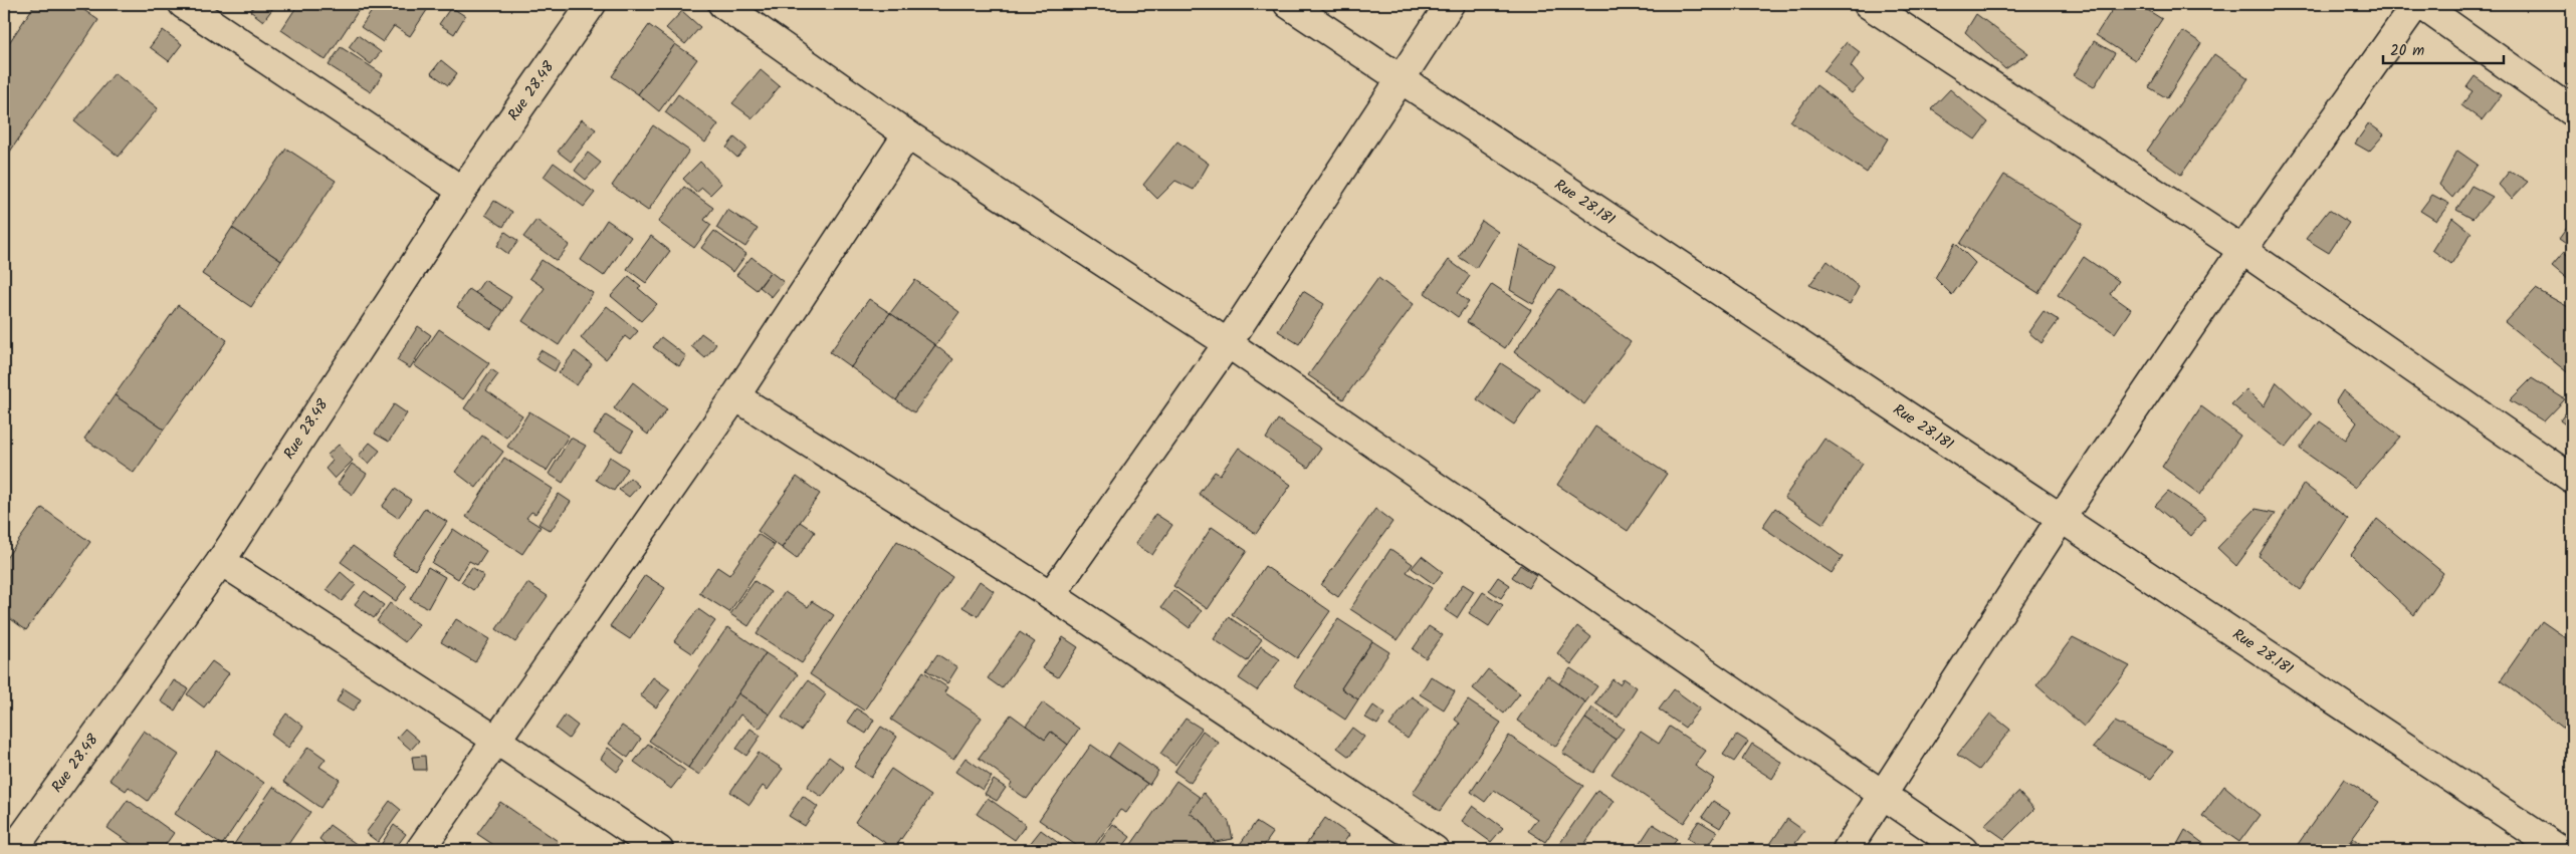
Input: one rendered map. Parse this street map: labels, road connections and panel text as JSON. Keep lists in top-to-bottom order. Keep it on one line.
{"streets":{"street":["Rue 28.48","Rue 28.181"]},"scale_bar":"20 m"}
